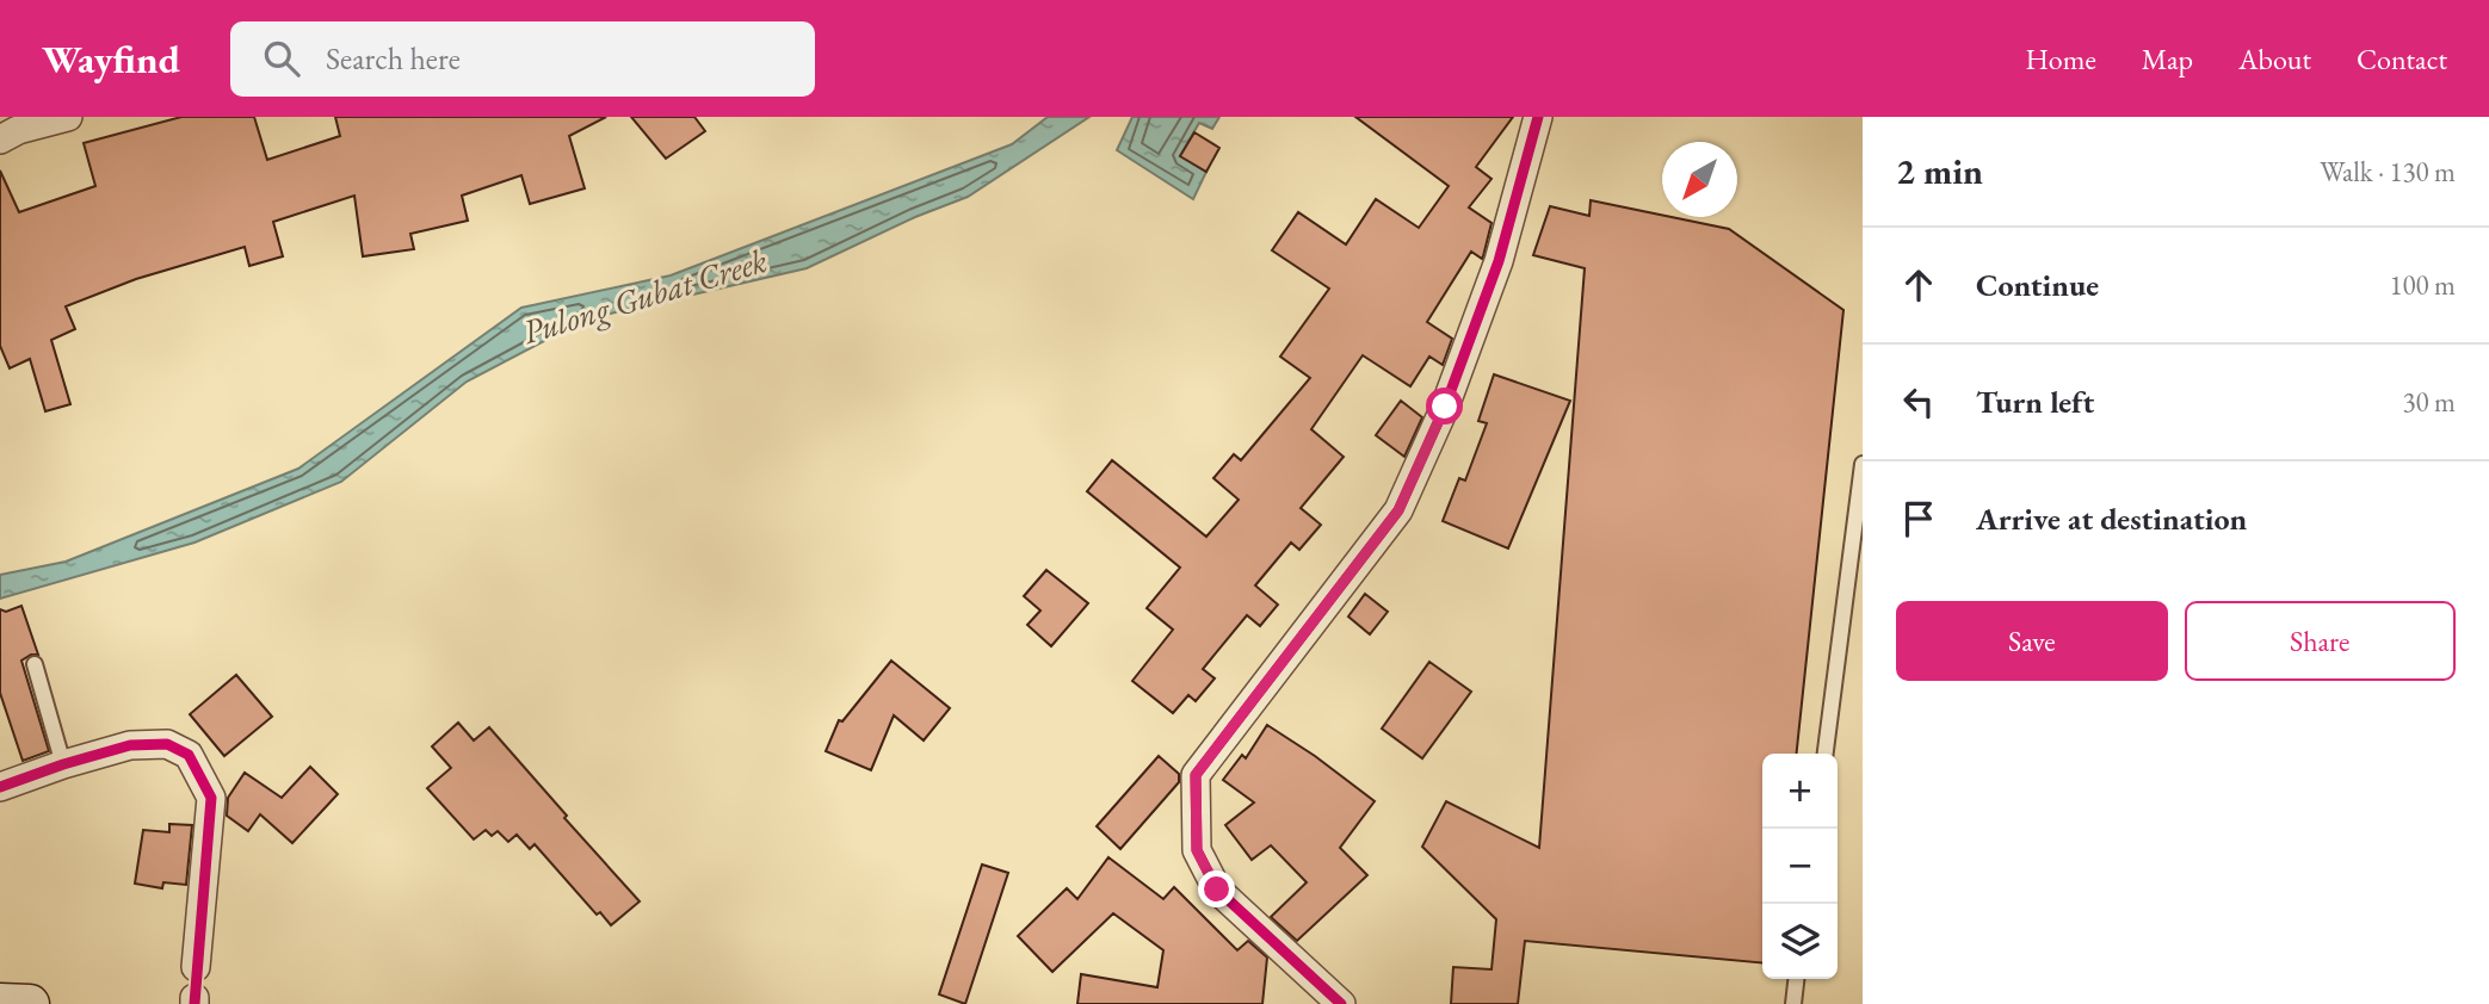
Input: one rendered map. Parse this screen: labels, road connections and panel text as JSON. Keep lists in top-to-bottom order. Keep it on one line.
{"water":["Pulong Gubat Creek"],"north":"bottom left","page":{"header":"Wayfind","search":"Search here","nav":["Home","Map","About","Contact"],"heading":["2 min","Walk · 130 m"],"list":[["Continue","100 m"],["Turn left","30 m"],"Arrive at destination"],"buttons":["Save","Share"],"map_buttons":["+","−"]}}
